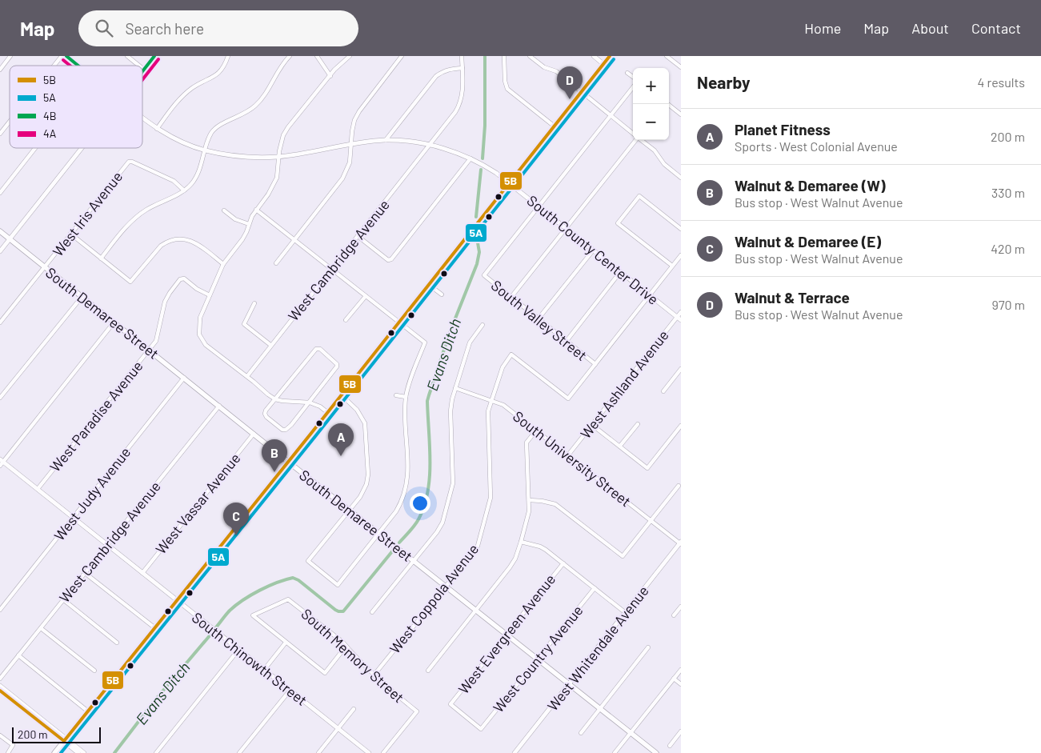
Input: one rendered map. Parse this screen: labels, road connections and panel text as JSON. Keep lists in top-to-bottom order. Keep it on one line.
{"streets":{"main road":["South Demaree Street"],"street":["West Iris Avenue","South County Center Drive","West Cambridge Avenue","South Valley Street","West Ashland Avenue","West Paradise Avenue","South University Street","West Judy Avenue","West Vassar Avenue","West Coppola Avenue","West Evergreen Avenue","West Whitendale Avenue","South Memory Street","South Chinowth Street","West Country Avenue"]},"crossings":[["West Iris Avenue","South Demaree Street"],["South County Center Drive","West Cambridge Avenue"],["South County Center Drive","South Valley Street"],["South County Center Drive","West Ashland Avenue"],["West Cambridge Avenue","South Demaree Street"],["West Cambridge Avenue","South Chinowth Street"],["South Demaree Street","West Paradise Avenue"],["South Demaree Street","West Judy Avenue"],["South Demaree Street","West Vassar Avenue"],["South Demaree Street","West Coppola Avenue"],["South Demaree Street","West Evergreen Avenue"],["South Demaree Street","West Whitendale Avenue"],["South Demaree Street","West Country Avenue"],["South Valley Street","West Coppola Avenue"],["West Ashland Avenue","South University Street"],["West Paradise Avenue","South Chinowth Street"],["South University Street","West Coppola Avenue"],["South University Street","West Whitendale Avenue"],["West Judy Avenue","South Chinowth Street"],["West Vassar Avenue","South Chinowth Street"],["West Coppola Avenue","South Memory Street"],["West Evergreen Avenue","West Country Avenue"]],"water":["Evans Ditch"],"lines":["transit line 5B","transit line 4B","transit line 5A","transit line 4A"],"legend":["5B","5A","4B","4A"],"scale_bar":"200 m","page":{"header":"Map","search":"Search here","nav":["Home","Map","About","Contact"],"heading":["Nearby","4 results"],"pins":["D","A","B","C"],"map_buttons":["+","−"],"list":[{"mark":"A","name":"Planet Fitness","note":"Sports · West Colonial Avenue","value":"200 m"},{"mark":"B","name":"Walnut & Demaree (W)","note":"Bus stop · West Walnut Avenue","value":"330 m"},{"mark":"C","name":"Walnut & Demaree (E)","note":"Bus stop · West Walnut Avenue","value":"420 m"},{"mark":"D","name":"Walnut & Terrace","note":"Bus stop · West Walnut Avenue","value":"970 m"}],"scale":"200 m"}}
